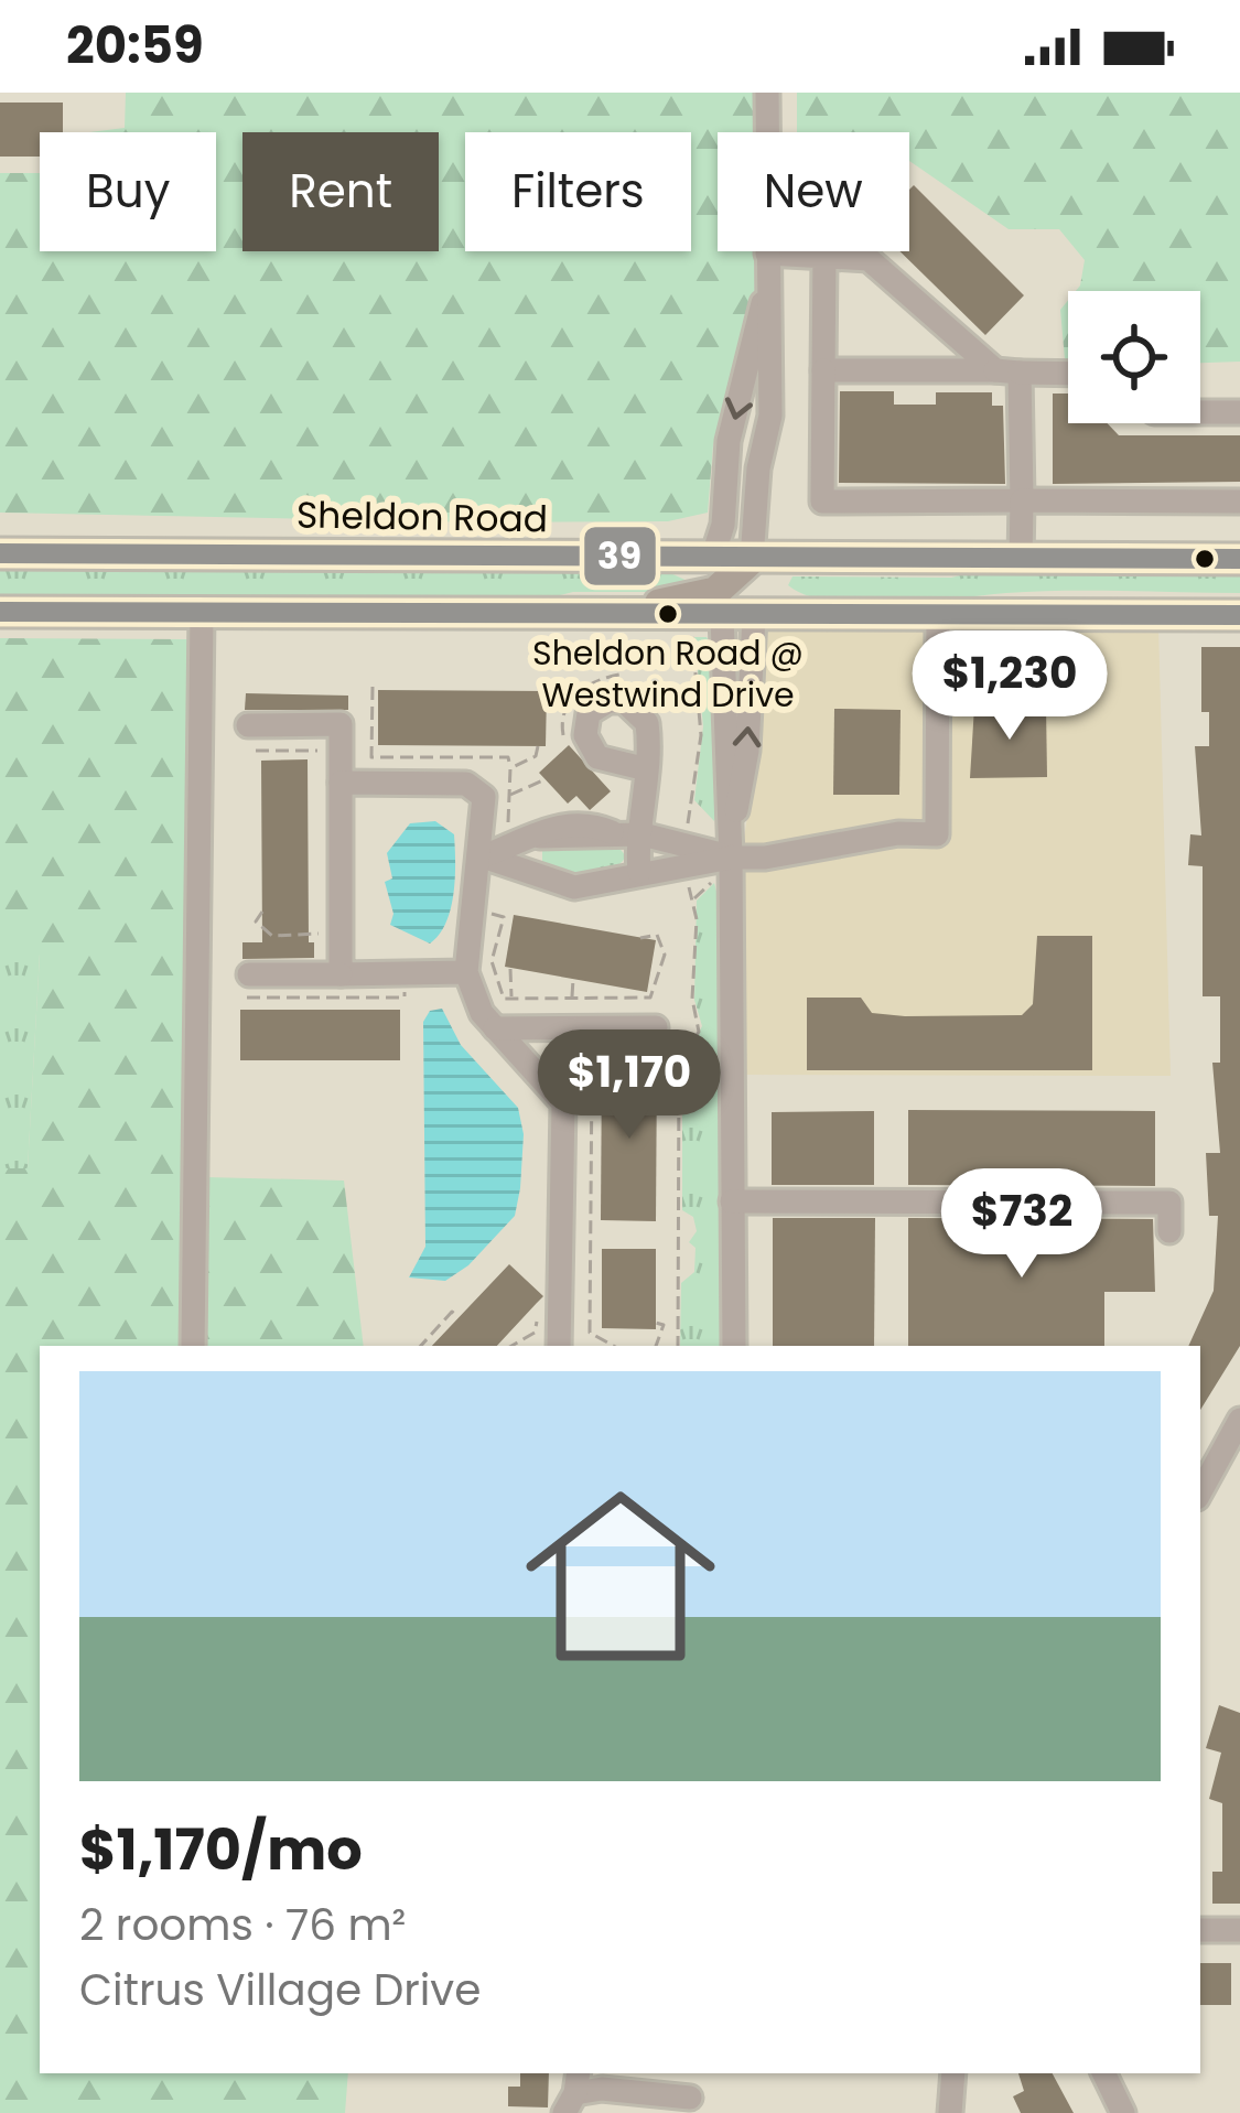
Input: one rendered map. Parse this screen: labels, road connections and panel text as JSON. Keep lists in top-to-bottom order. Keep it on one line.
{"streets":{"main road":["Sheldon Road"]},"places":["Sheldon Road @ Westwind Drive"],"lines":["transit line 39"],"page":{"status":"20:59","chip":["Buy","Rent","Filters","New"],"price":["$1,230","$1,170","$732"],"list":[{"name":"$1,170/mo","note":"2 rooms · 76 m² · Citrus Village Drive"}]}}
